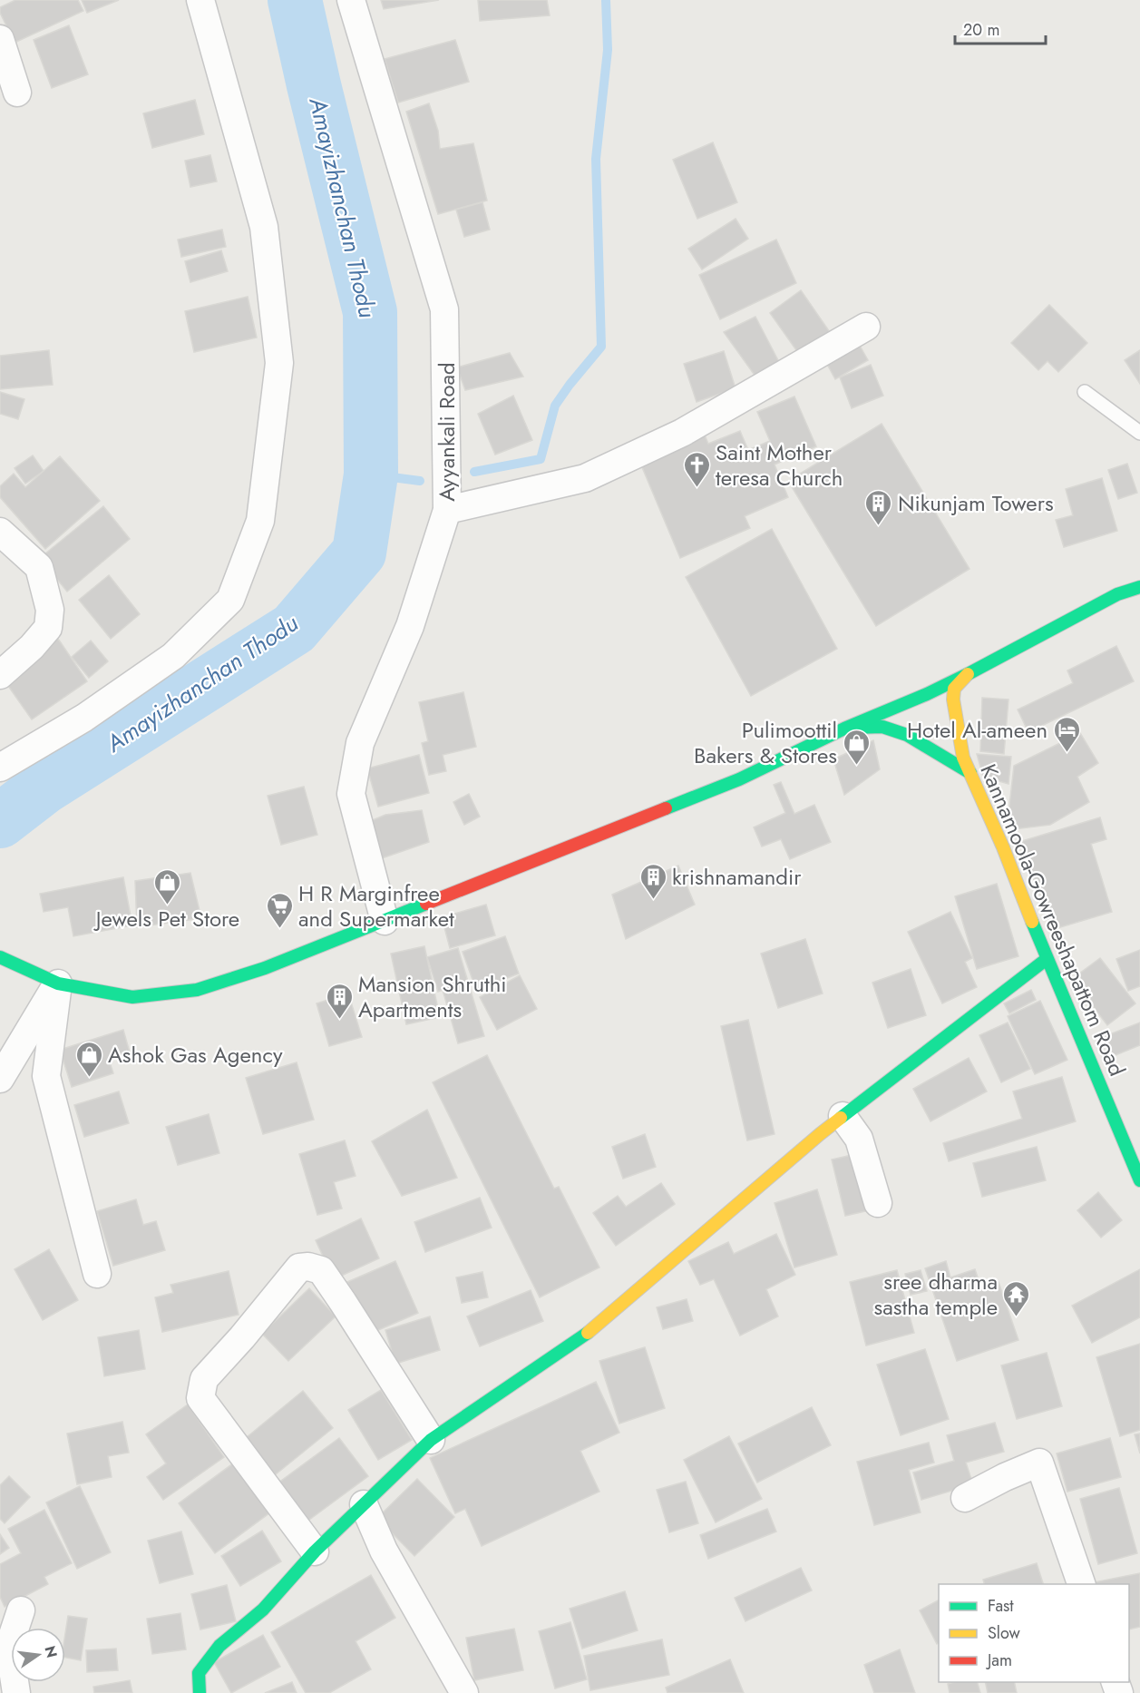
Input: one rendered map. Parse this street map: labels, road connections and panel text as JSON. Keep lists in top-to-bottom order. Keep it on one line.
{"streets":{"main road":["Kannamoola-Gowreeshapattom Road"],"street":["Ayyankali Road"]},"water":["Amayizhanchan Thodu"],"places":{"church":["Saint Mother teresa Church"],"building":["Nikunjam Towers","krishnamandir","Mansion Shruthi Apartments"],"hotel":["Hotel Al-ameen"],"shop":["Pulimoottil Bakers & Stores","Jewels Pet Store","Ashok Gas Agency"],"supermarket":["H R Marginfree and Supermarket"],"temple":["sree dharma sastha temple"]},"legend":["Fast","Slow","Jam"],"scale_bar":"20 m","north":"right"}
